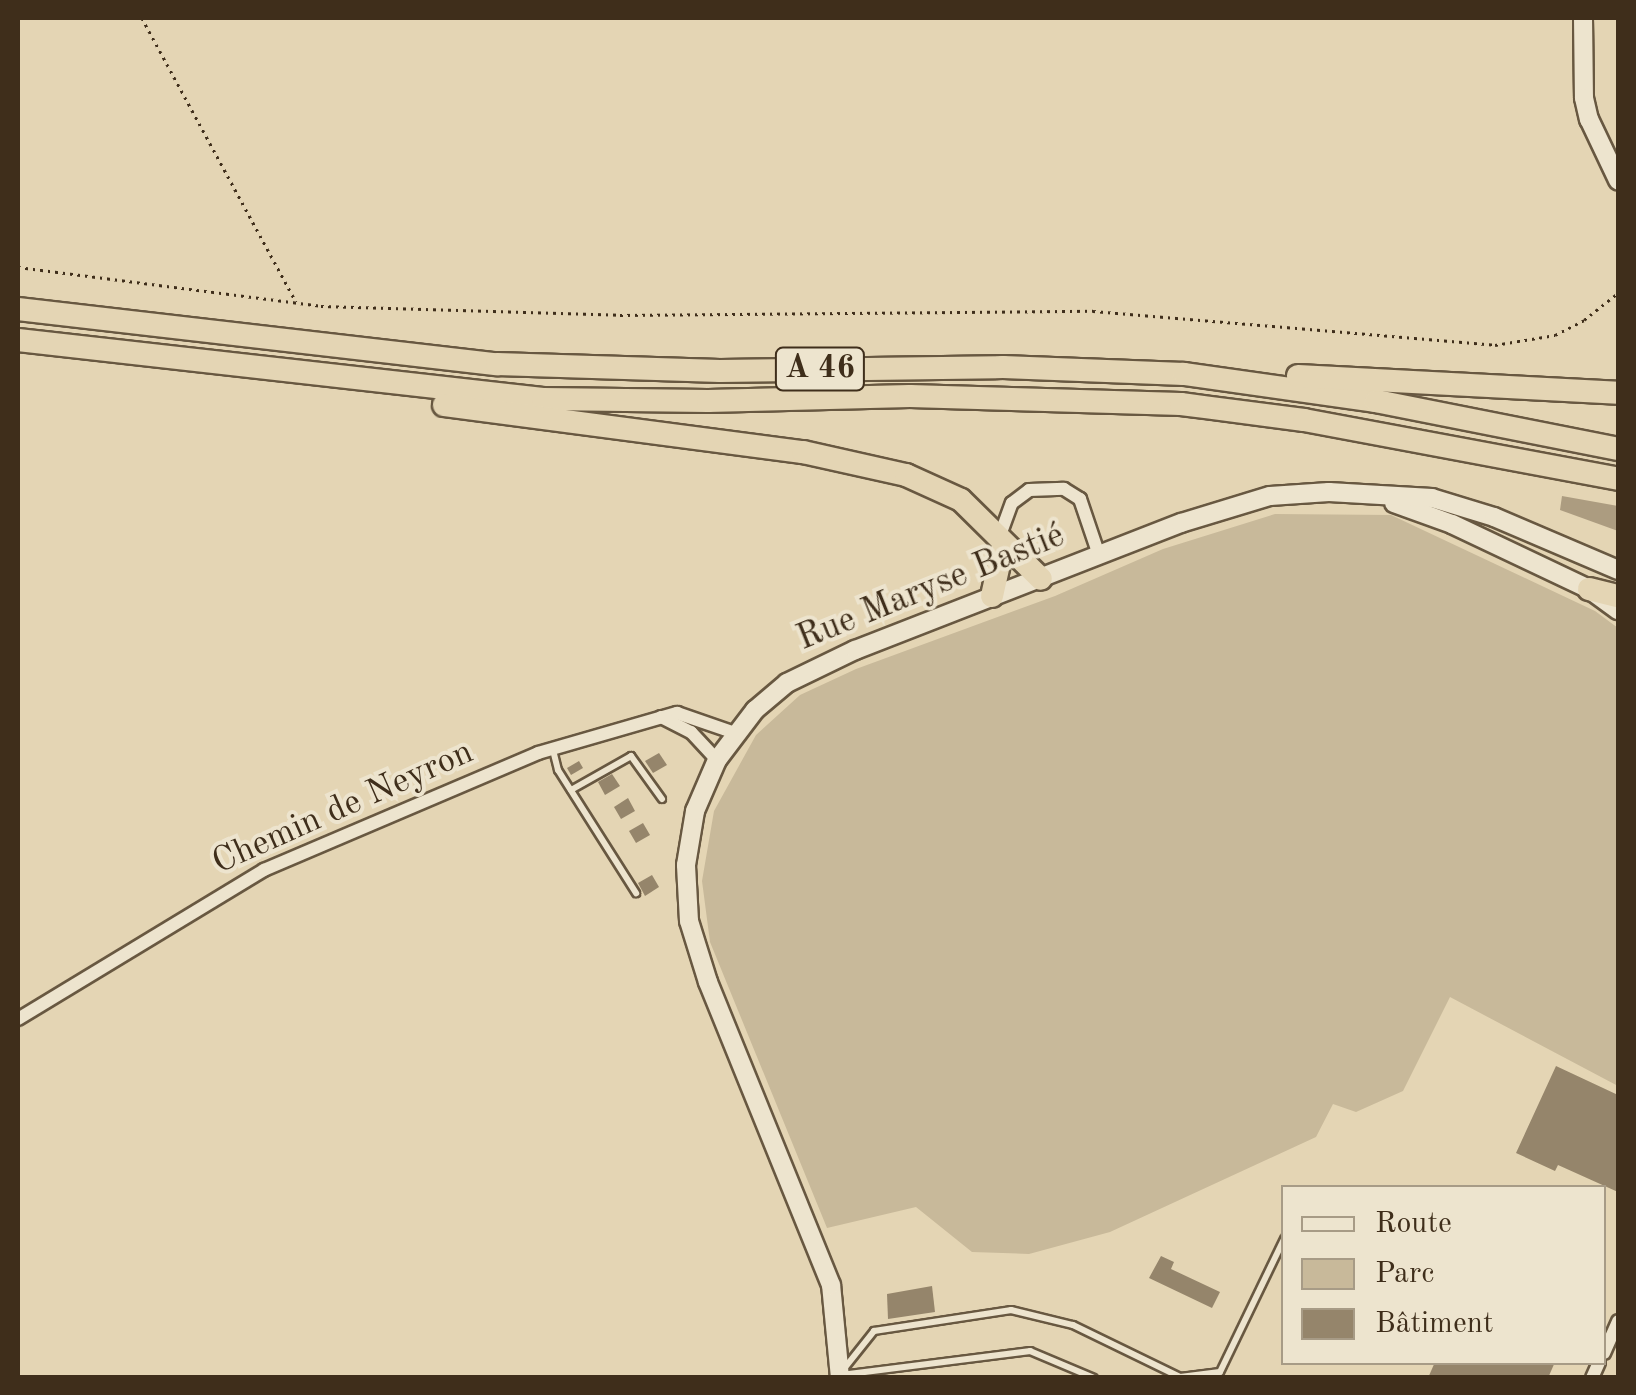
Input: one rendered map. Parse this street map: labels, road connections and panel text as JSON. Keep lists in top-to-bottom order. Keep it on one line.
{"streets":{"highway":["A 46"],"main road":["Rue Maryse Bastié"],"street":["Chemin de Neyron"]},"crossings":[["Rue Maryse Bastié","Chemin de Neyron"]],"legend":["Route","Parc","Bâtiment"]}
